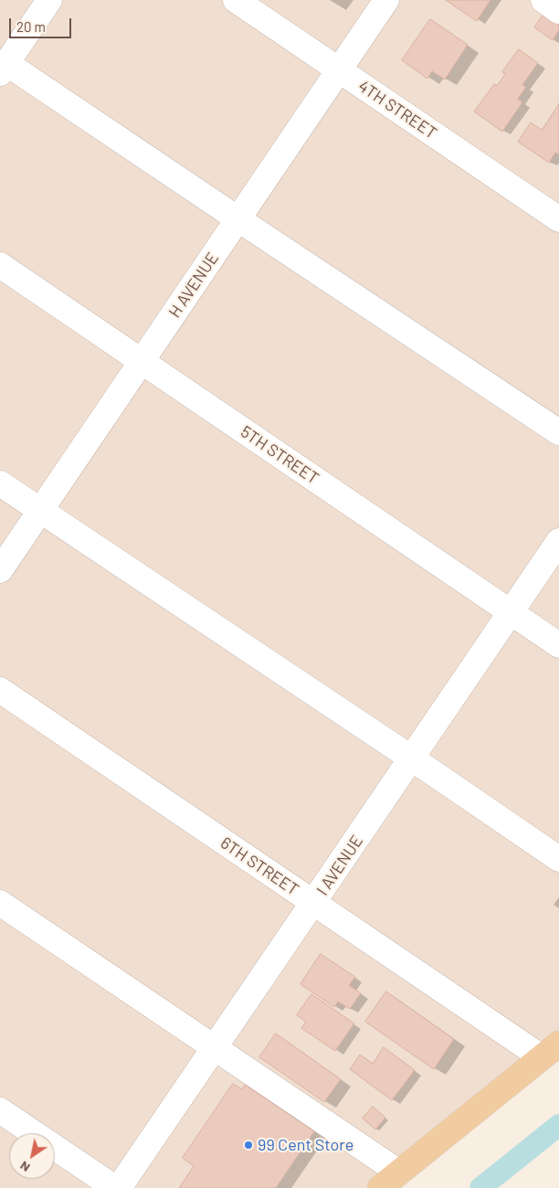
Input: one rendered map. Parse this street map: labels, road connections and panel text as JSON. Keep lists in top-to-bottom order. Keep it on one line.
{"streets":{"street":["4TH STREET","H AVENUE","5TH STREET","I AVENUE","6TH STREET"]},"crossings":[["4TH STREET","H AVENUE"],["H AVENUE","5TH STREET"],["5TH STREET","I AVENUE"],["I AVENUE","6TH STREET"]],"places":["99 Cent Store"],"scale_bar":"20 m","north":"bottom left"}
